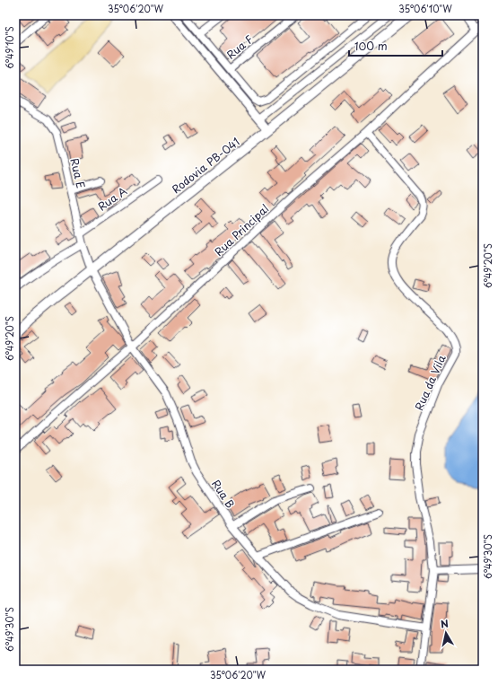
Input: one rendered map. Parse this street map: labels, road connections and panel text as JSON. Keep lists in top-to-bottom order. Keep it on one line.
{"streets":{"main road":["Rodovia PB-041"],"street":["Rua F","Rua E","Rua A","Rua Principal","Rua da Vila","Rua B"]},"crossings":[["Rodovia PB-041","Rua E"],["Rodovia PB-041","Rua B"],["Rua E","Rua A"],["Rua E","Rua B"],["Rua Principal","Rua da Vila"],["Rua Principal","Rua B"],["Rua da Vila","Rua B"]],"scale_bar":"100 m","north":"top","coordinates":["35°06'20\"W","35°06'10\"W","6°49'10\"S","6°49'20\"S","6°49'30\"S"]}
